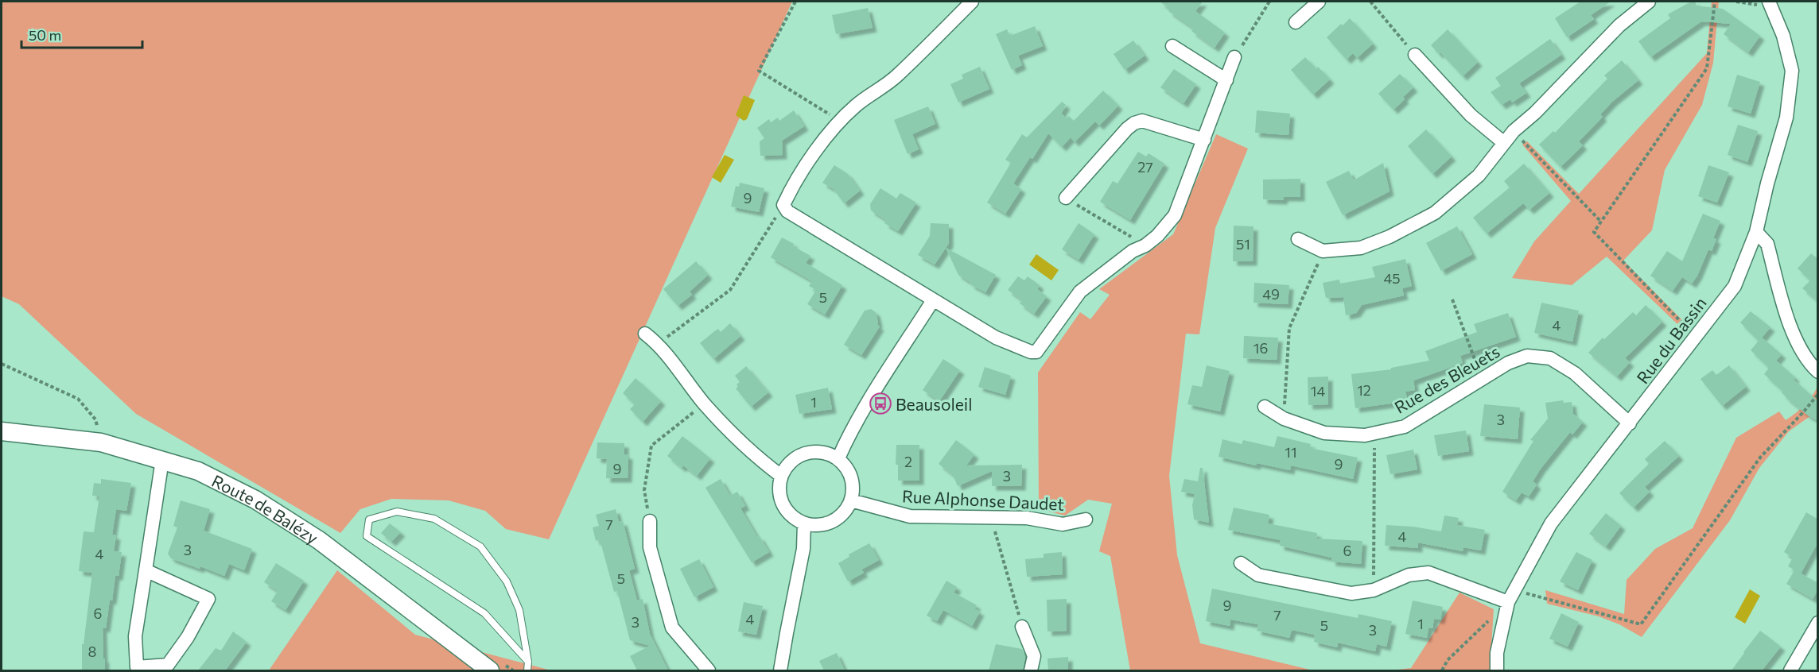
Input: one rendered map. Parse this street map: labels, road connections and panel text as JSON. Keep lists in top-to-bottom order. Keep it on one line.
{"streets":{"main road":["Route de Balézy"],"street":["Rue du Bassin","Rue des Bleuets","Rue Alphonse Daudet"]},"crossings":[["Rue du Bassin","Rue des Bleuets"]],"places":{"bus stop":["Beausoleil"]},"house_numbers":["27","9","51","45","49","5","4","16","12","14","1","3","11","2","9","9","3","7","4","3","6","4","5","9","6","7","4","3","1","5","3","8"],"scale_bar":"50 m"}
